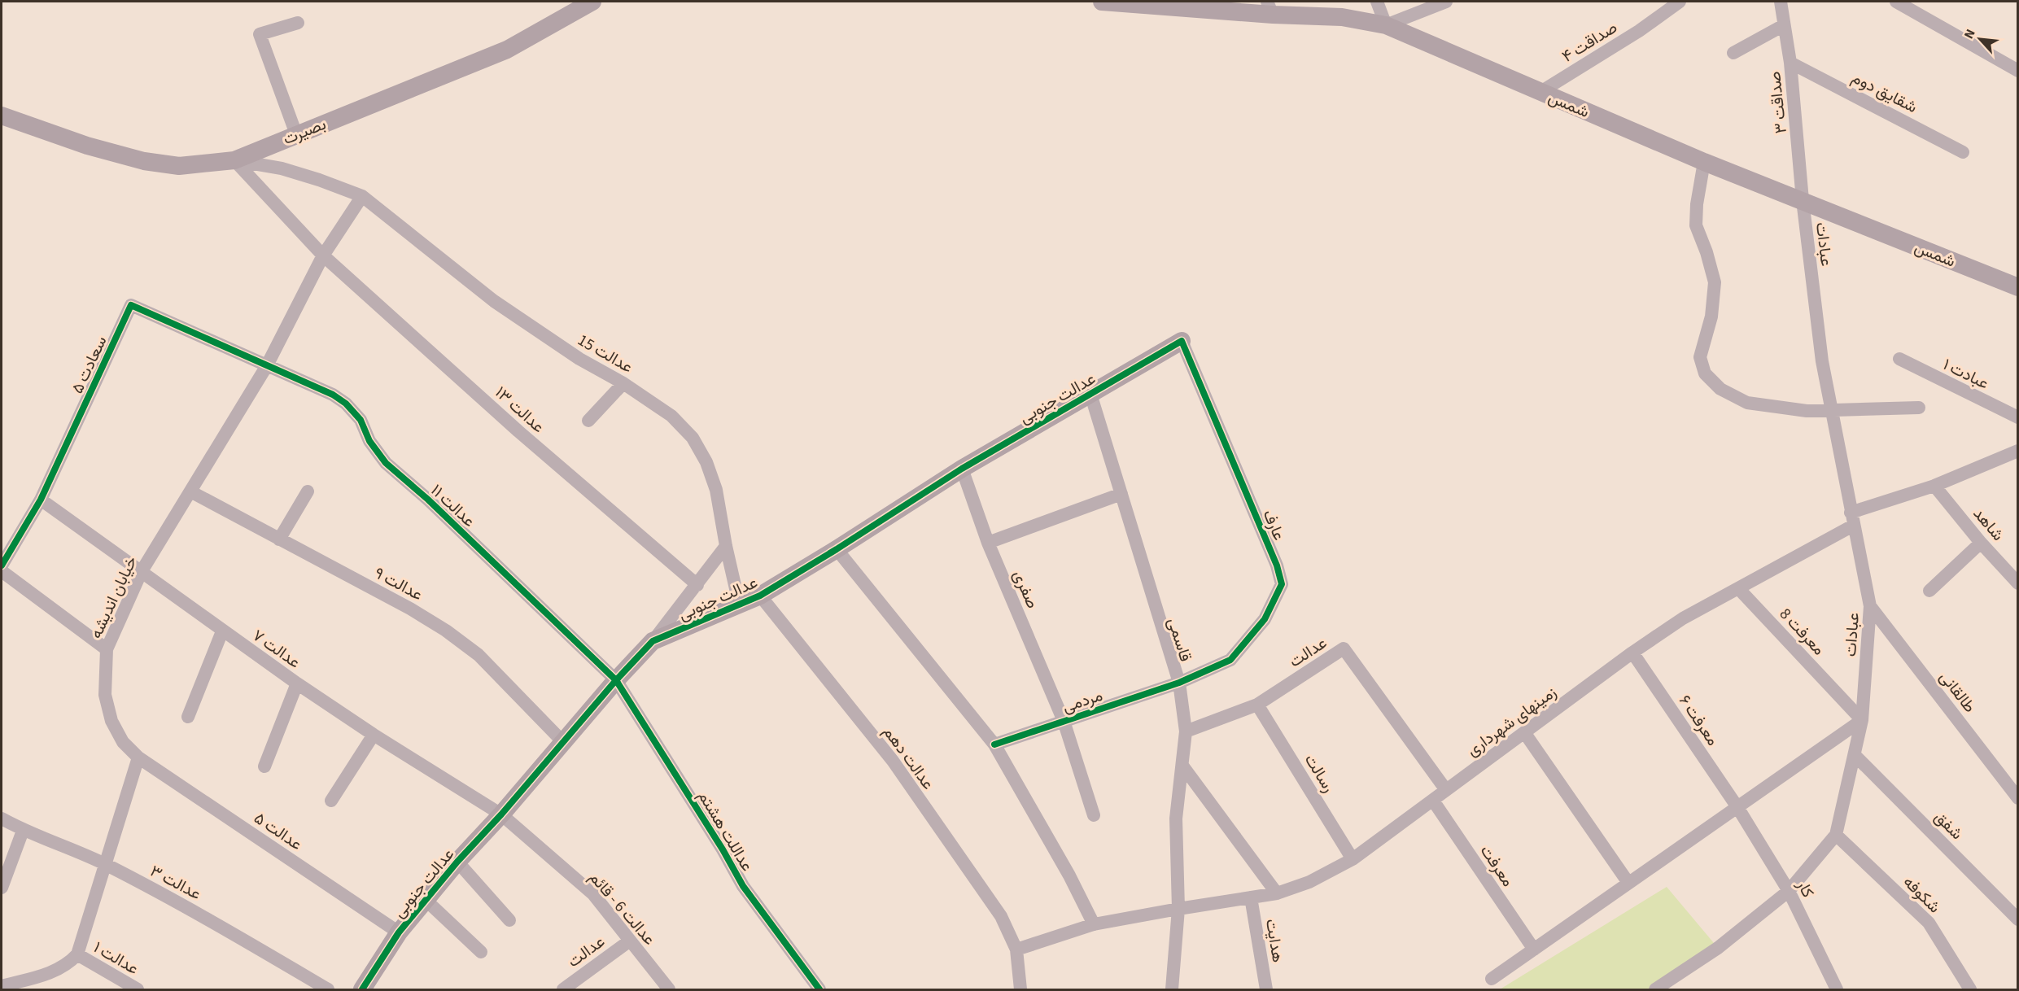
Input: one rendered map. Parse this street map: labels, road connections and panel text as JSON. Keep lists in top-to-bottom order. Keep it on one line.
{"streets":{"street":["صداقت ۴","شقایق دوم","صداقت ۳","شمس","بصیرت","عبادات","عدالت 15","سعادت ۵","عبادت ۱","عدالت جنوبی","عدالت ۱۳","عدالت ۱۱","شاهد","عارف","عدالت ۹","صفری","خیابان اندیشه","معرفت 8","قاسمی","عدالت ۷","عدالت","طالقانی","مردمی","معرفت ۶","زمینهای شهرداری","عدالت دهم","رسالت","شفق","عدالت ۵","عداللت هشتم","معرفت","عدالت ۳","کار","شکوفه","عدالت 6 - قائم","هدایت","عدالت ۱"]},"crossings":[["صداقت ۴","شمس"],["شقایق دوم","صداقت ۳"],["صداقت ۳","شمس"],["صداقت ۳","عبادات"],["شمس","عبادات"],["بصیرت","عدالت 15"],["بصیرت","عدالت ۱۳"],["عبادات","معرفت 8"],["عبادات","طالقانی"],["عبادات","زمینهای شهرداری"],["عبادات","شفق"],["عبادات","کار"],["عبادات","شکوفه"],["عدالت 15","عدالت جنوبی"],["عدالت 15","عدالت ۱۳"],["عدالت 15","خیابان اندیشه"],["سعادت ۵","عدالت ۱۱"],["سعادت ۵","خیابان اندیشه"],["سعادت ۵","عدالت ۷"],["عدالت جنوبی","عدالت ۱۱"],["عدالت جنوبی","عارف"],["عدالت جنوبی","عدالت ۹"],["عدالت جنوبی","صفری"],["عدالت جنوبی","قاسمی"],["عدالت جنوبی","عدالت ۷"],["عدالت جنوبی","عدالت دهم"],["عدالت جنوبی","عدالت ۵"],["عدالت جنوبی","عداللت هشتم"],["عدالت جنوبی","عدالت 6 - قائم"],["عدالت ۱۳","خیابان اندیشه"],["عدالت ۱۱","خیابان اندیشه"],["عدالت ۱۱","عداللت هشتم"],["عارف","قاسمی"],["عارف","مردمی"],["عدالت ۹","خیابان اندیشه"],["صفری","مردمی"],["خیابان اندیشه","عدالت ۷"],["خیابان اندیشه","عدالت ۵"],["معرفت 8","زمینهای شهرداری"],["قاسمی","عدالت"],["قاسمی","مردمی"],["قاسمی","زمینهای شهرداری"],["عدالت ۷","عدالت 6 - قائم"],["عدالت","زمینهای شهرداری"],["عدالت","رسالت"],["عدالت","عدالت 6 - قائم"],["معرفت ۶","زمینهای شهرداری"],["معرفت ۶","کار"],["زمینهای شهرداری","عدالت دهم"],["زمینهای شهرداری","رسالت"],["زمینهای شهرداری","معرفت"],["زمینهای شهرداری","هدایت"]],"north":"top left"}
